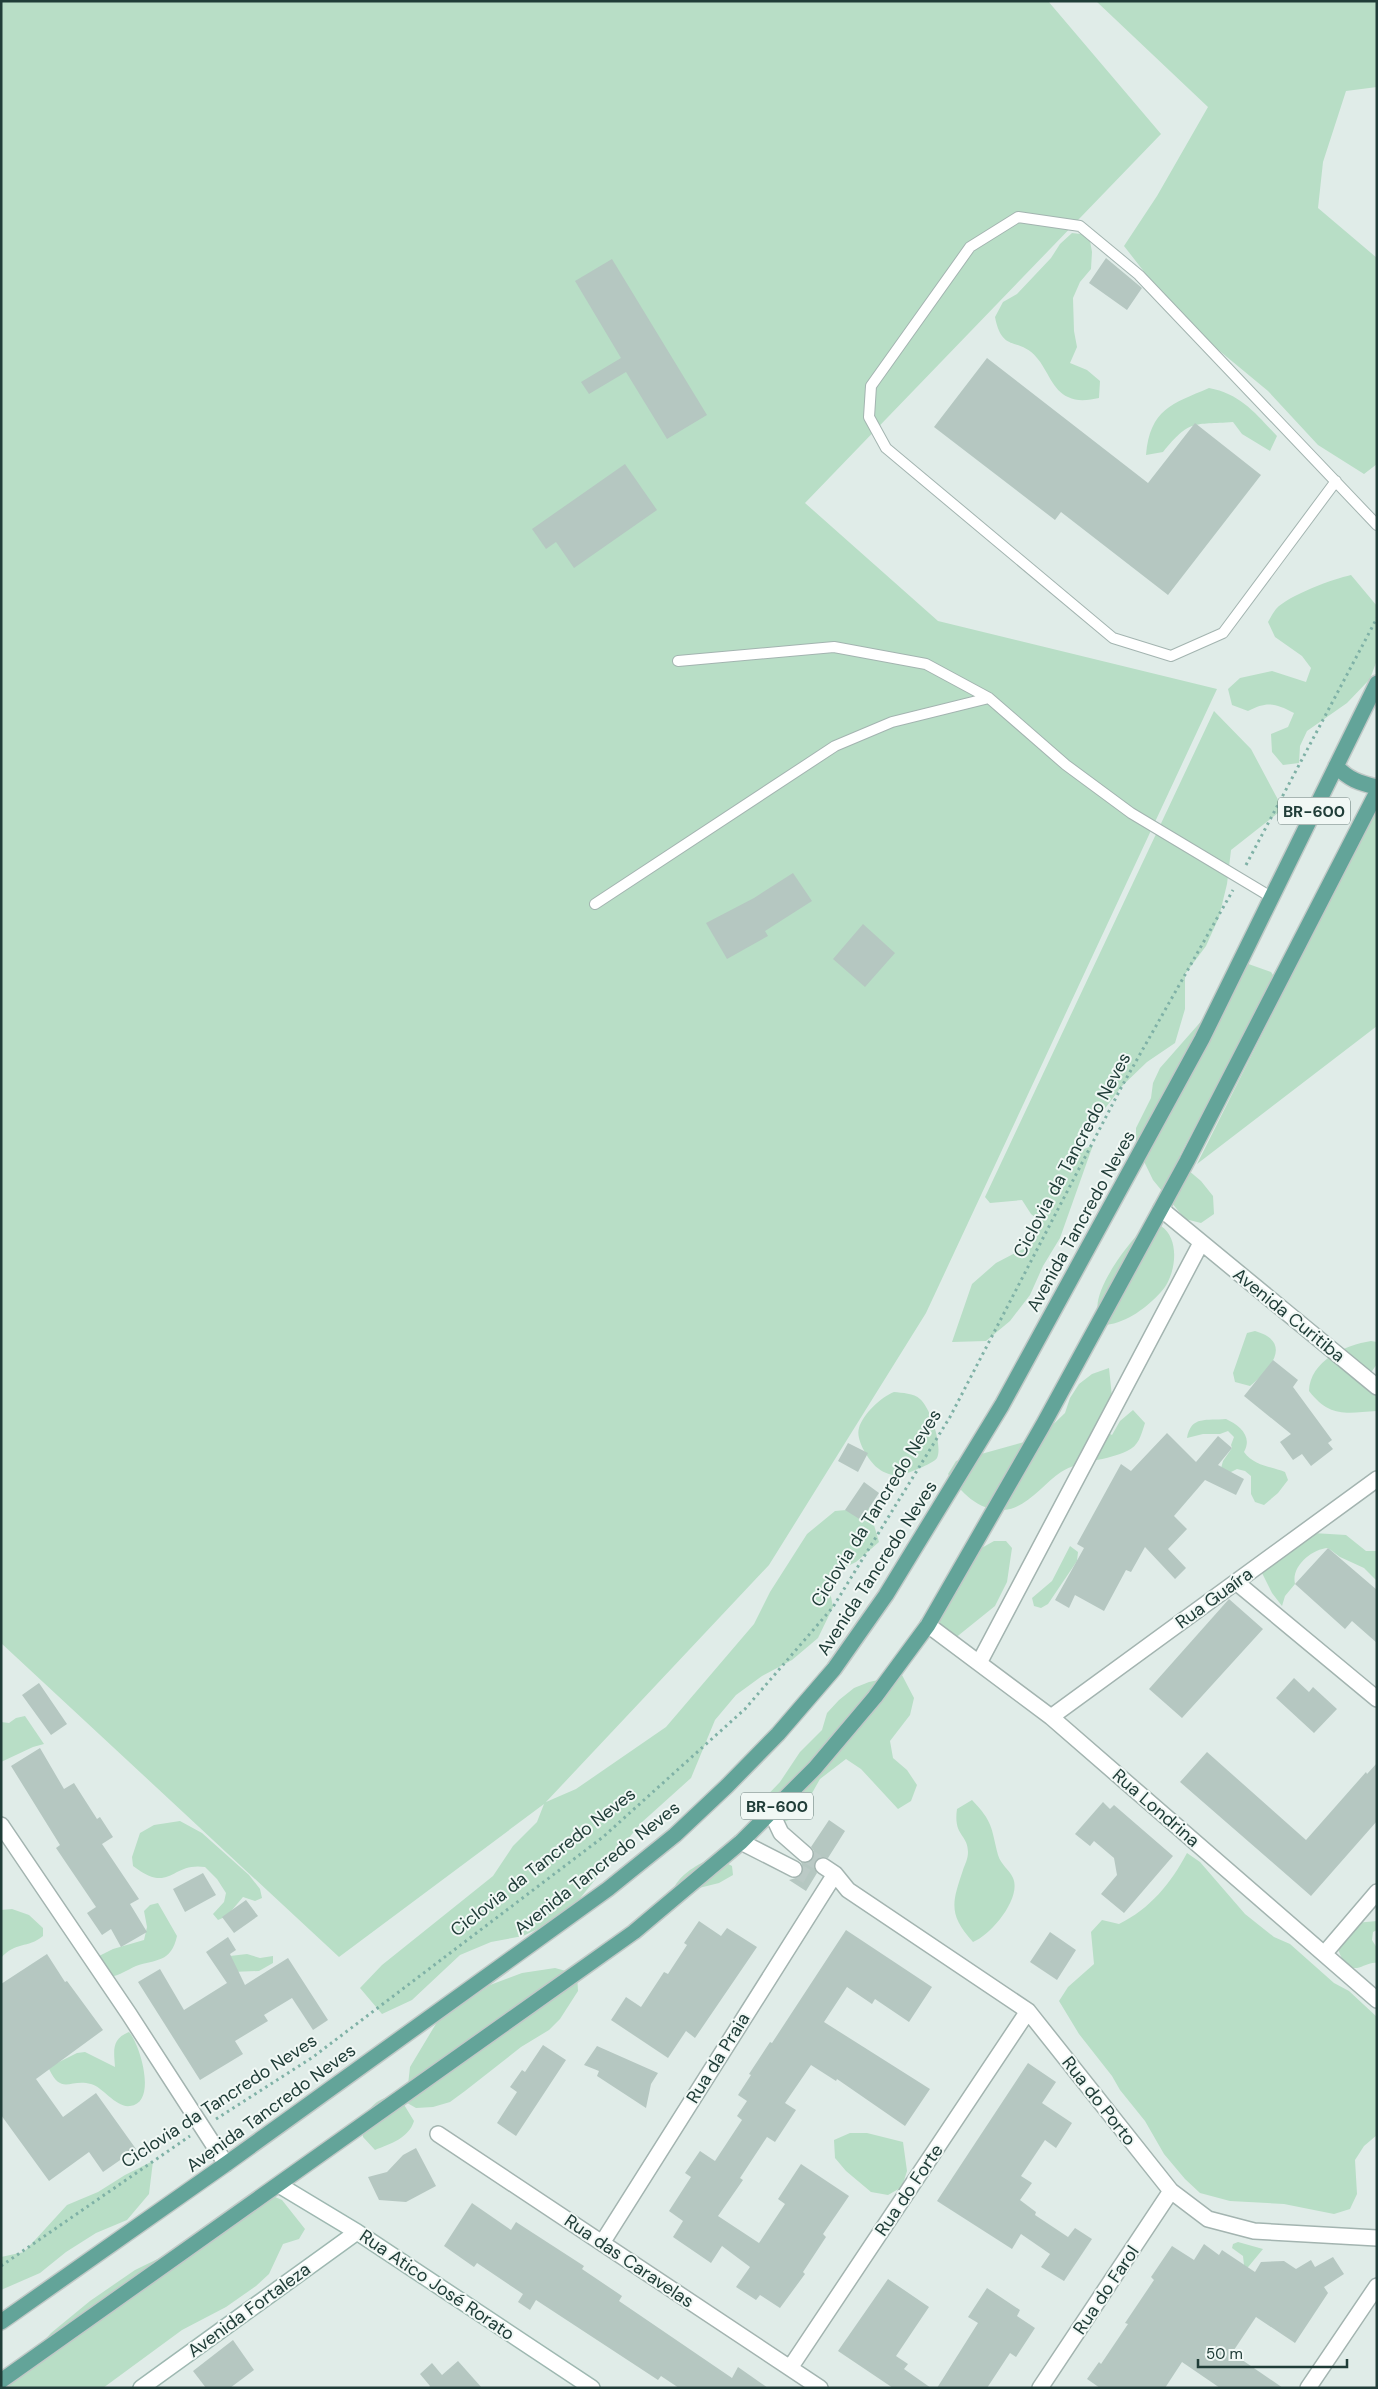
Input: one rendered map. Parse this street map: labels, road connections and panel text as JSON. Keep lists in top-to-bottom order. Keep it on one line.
{"streets":{"main road":["BR-600","Avenida Tancredo Neves"],"street":["Avenida Curitiba","Rua Guaíra","Rua Londrina","Rua da Praia","Rua do Porto","Rua do Forte","Rua das Caravelas","Rua Atico José Rorato","Rua do Farol","Avenida Fortaleza"],"path":["Ciclovia da Tancredo Neves"]},"crossings":[["BR-600","Avenida Curitiba"],["BR-600","Rua Londrina"],["BR-600","Rua Atico José Rorato"],["Rua Guaíra","Rua Londrina"],["Rua da Praia","Rua do Porto"],["Rua da Praia","Rua das Caravelas"],["Rua do Porto","Rua do Forte"],["Rua do Porto","Rua do Farol"],["Rua do Forte","Rua das Caravelas"],["Rua Atico José Rorato","Avenida Fortaleza"]],"scale_bar":"50 m"}
